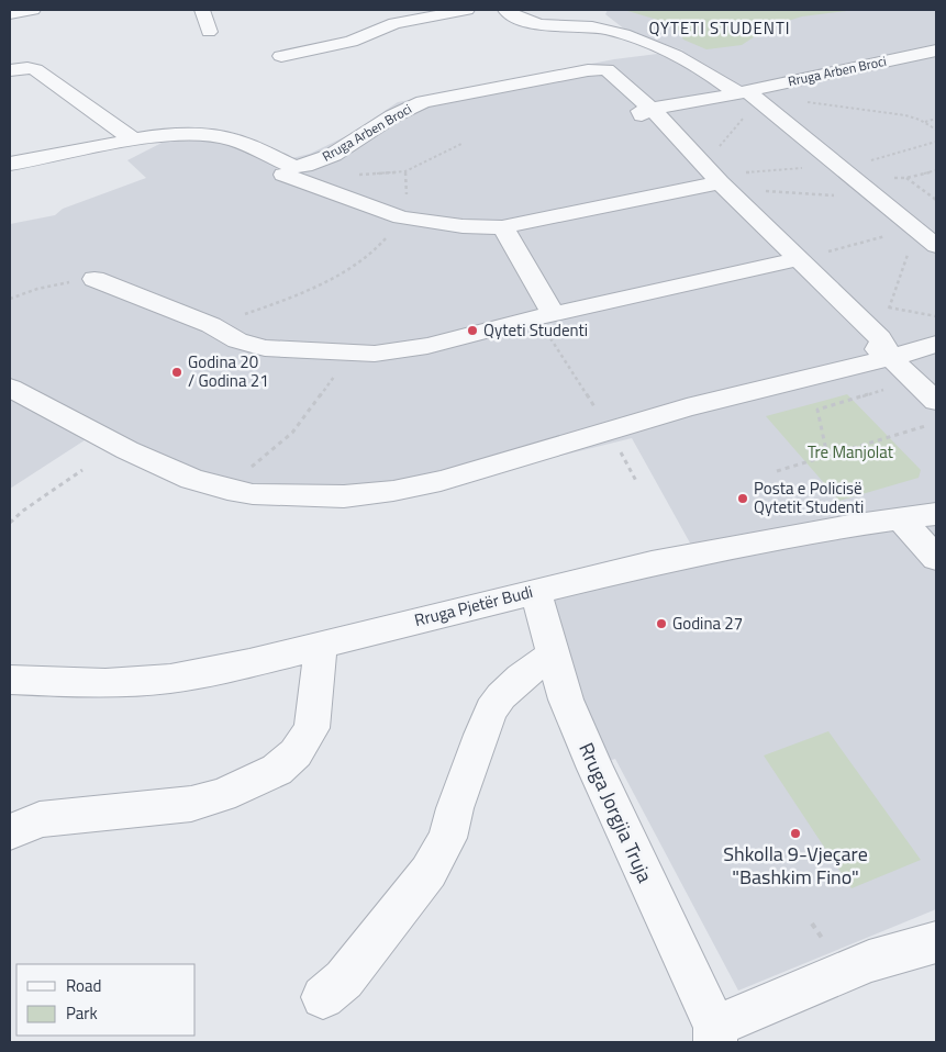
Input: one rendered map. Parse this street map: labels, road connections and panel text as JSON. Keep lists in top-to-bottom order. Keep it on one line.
{"streets":{"street":["Rruga Arben Broci","Rruga Pjetër Budi","Rruga Jorgjia Truja"]},"crossings":[["Rruga Pjetër Budi","Rruga Jorgjia Truja"]],"districts":["QYTETI STUDENTI"],"parks":["Tre Manjolat"],"places":["Qyteti Studenti","Godina 20 / Godina 21","Posta e Policisë Qytetit Studenti","Godina 27","Shkolla 9-Vjeçare \"Bashkim Fino\""],"legend":["Road","Park"]}
